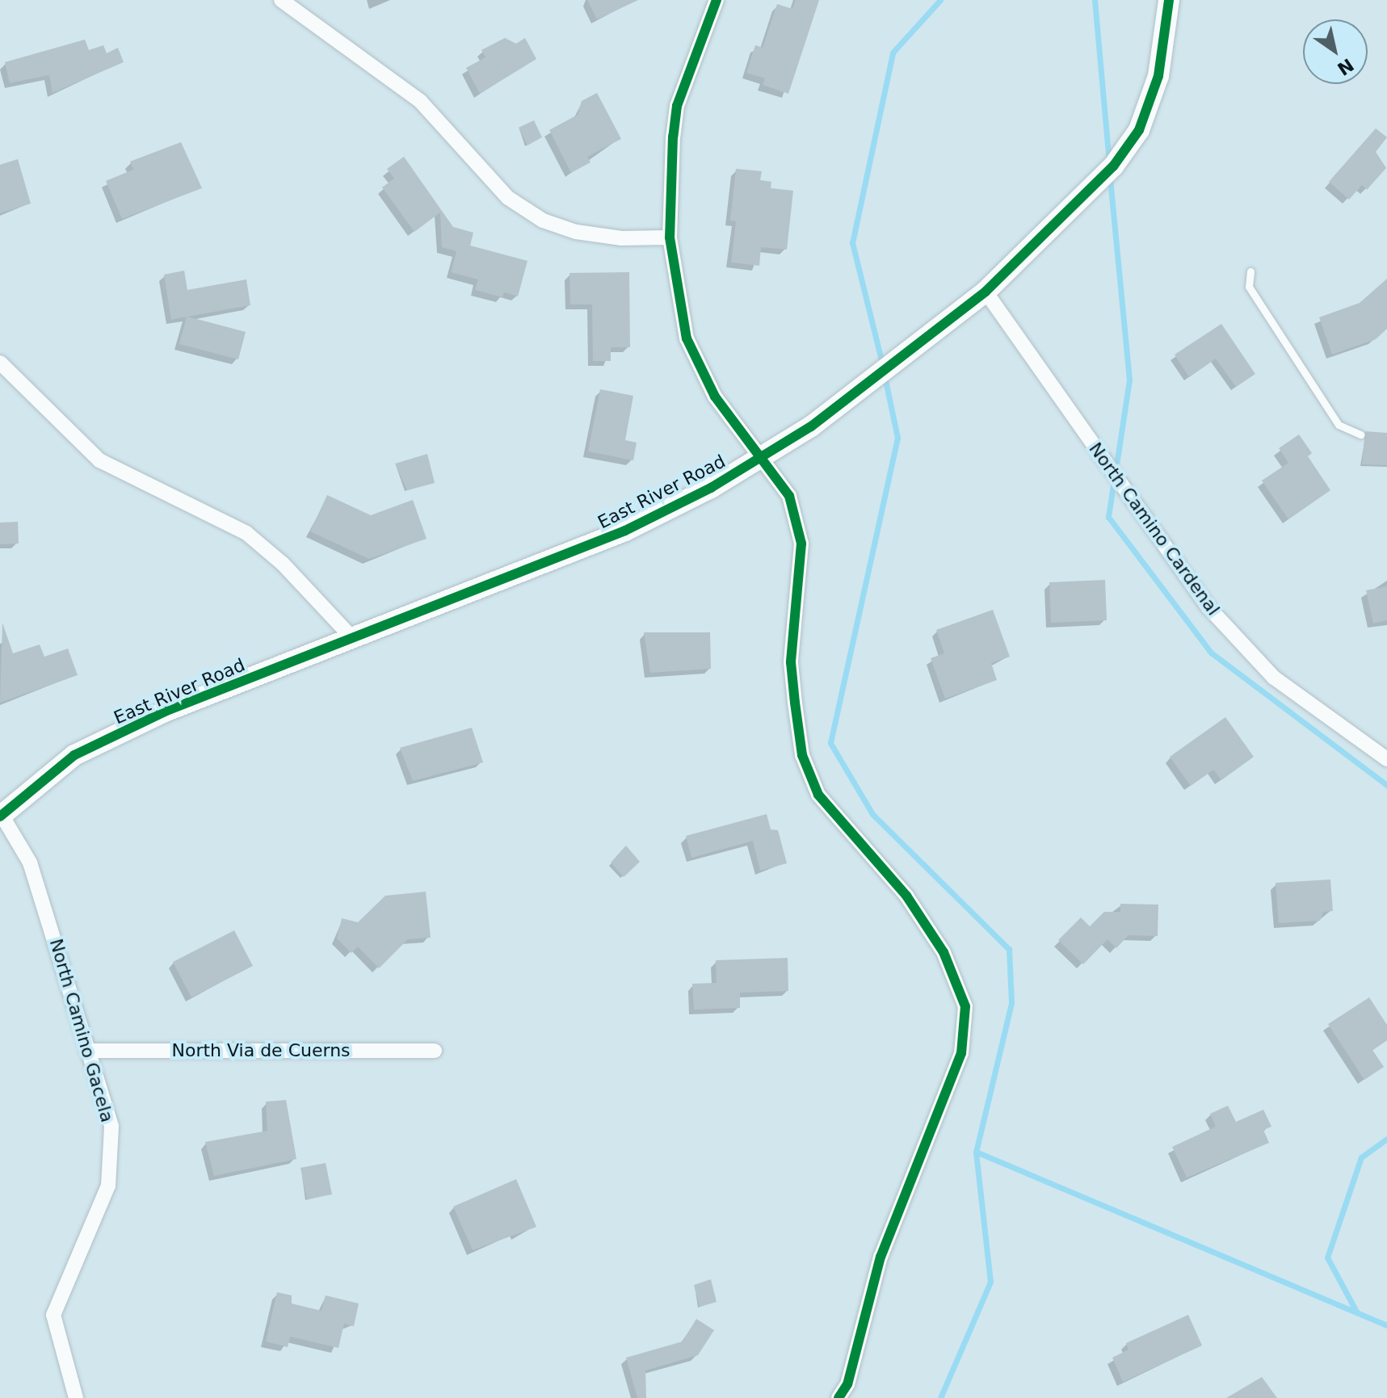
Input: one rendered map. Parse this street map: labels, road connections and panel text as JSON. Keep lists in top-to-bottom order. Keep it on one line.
{"streets":{"street":["East River Road","North Camino Cardenal","North Camino Gacela","North Via de Cuerns"]},"crossings":[["East River Road","North Camino Cardenal"],["East River Road","North Camino Gacela"],["North Camino Gacela","North Via de Cuerns"]],"north":"bottom right"}
